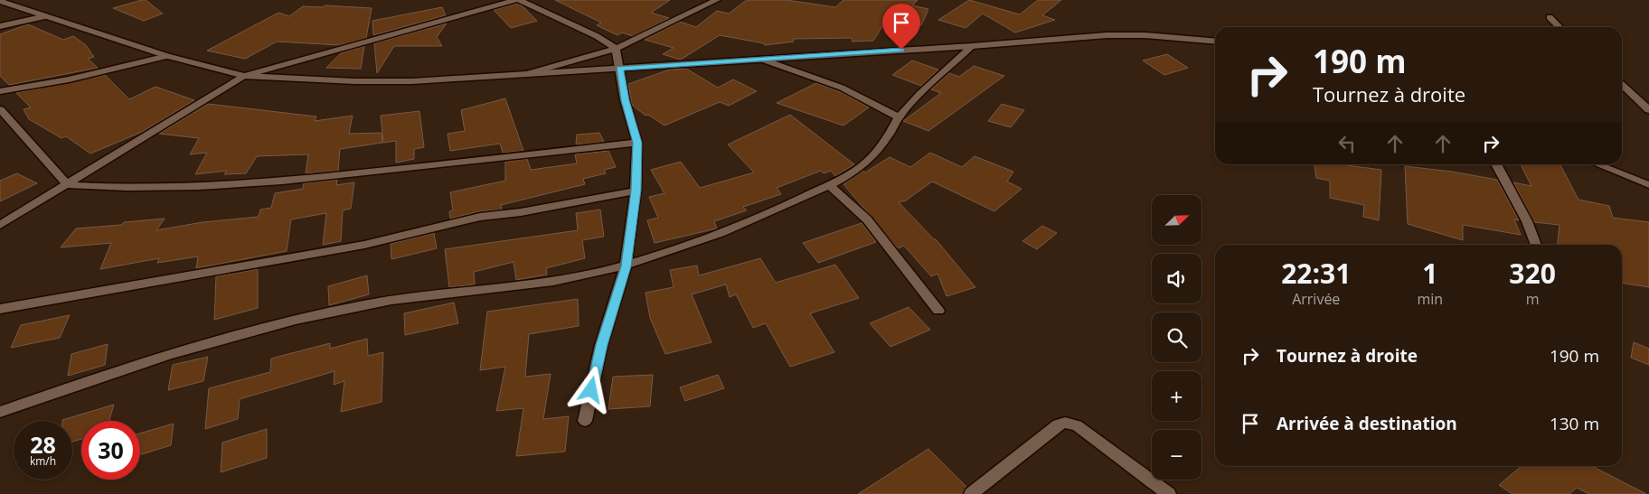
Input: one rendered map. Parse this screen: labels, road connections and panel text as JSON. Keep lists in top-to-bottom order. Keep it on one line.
{"north":"top right","page":{"turn":["190 m","Tournez à droite"],"map_buttons":["+","−"],"eta":["22:31","Arrivée","1","min","320","m"],"list":[{"name":"Tournez à droite","value":"190 m"},{"name":"Arrivée à destination","value":"130 m"}],"speed":"28 km/h","limit":"30"}}
